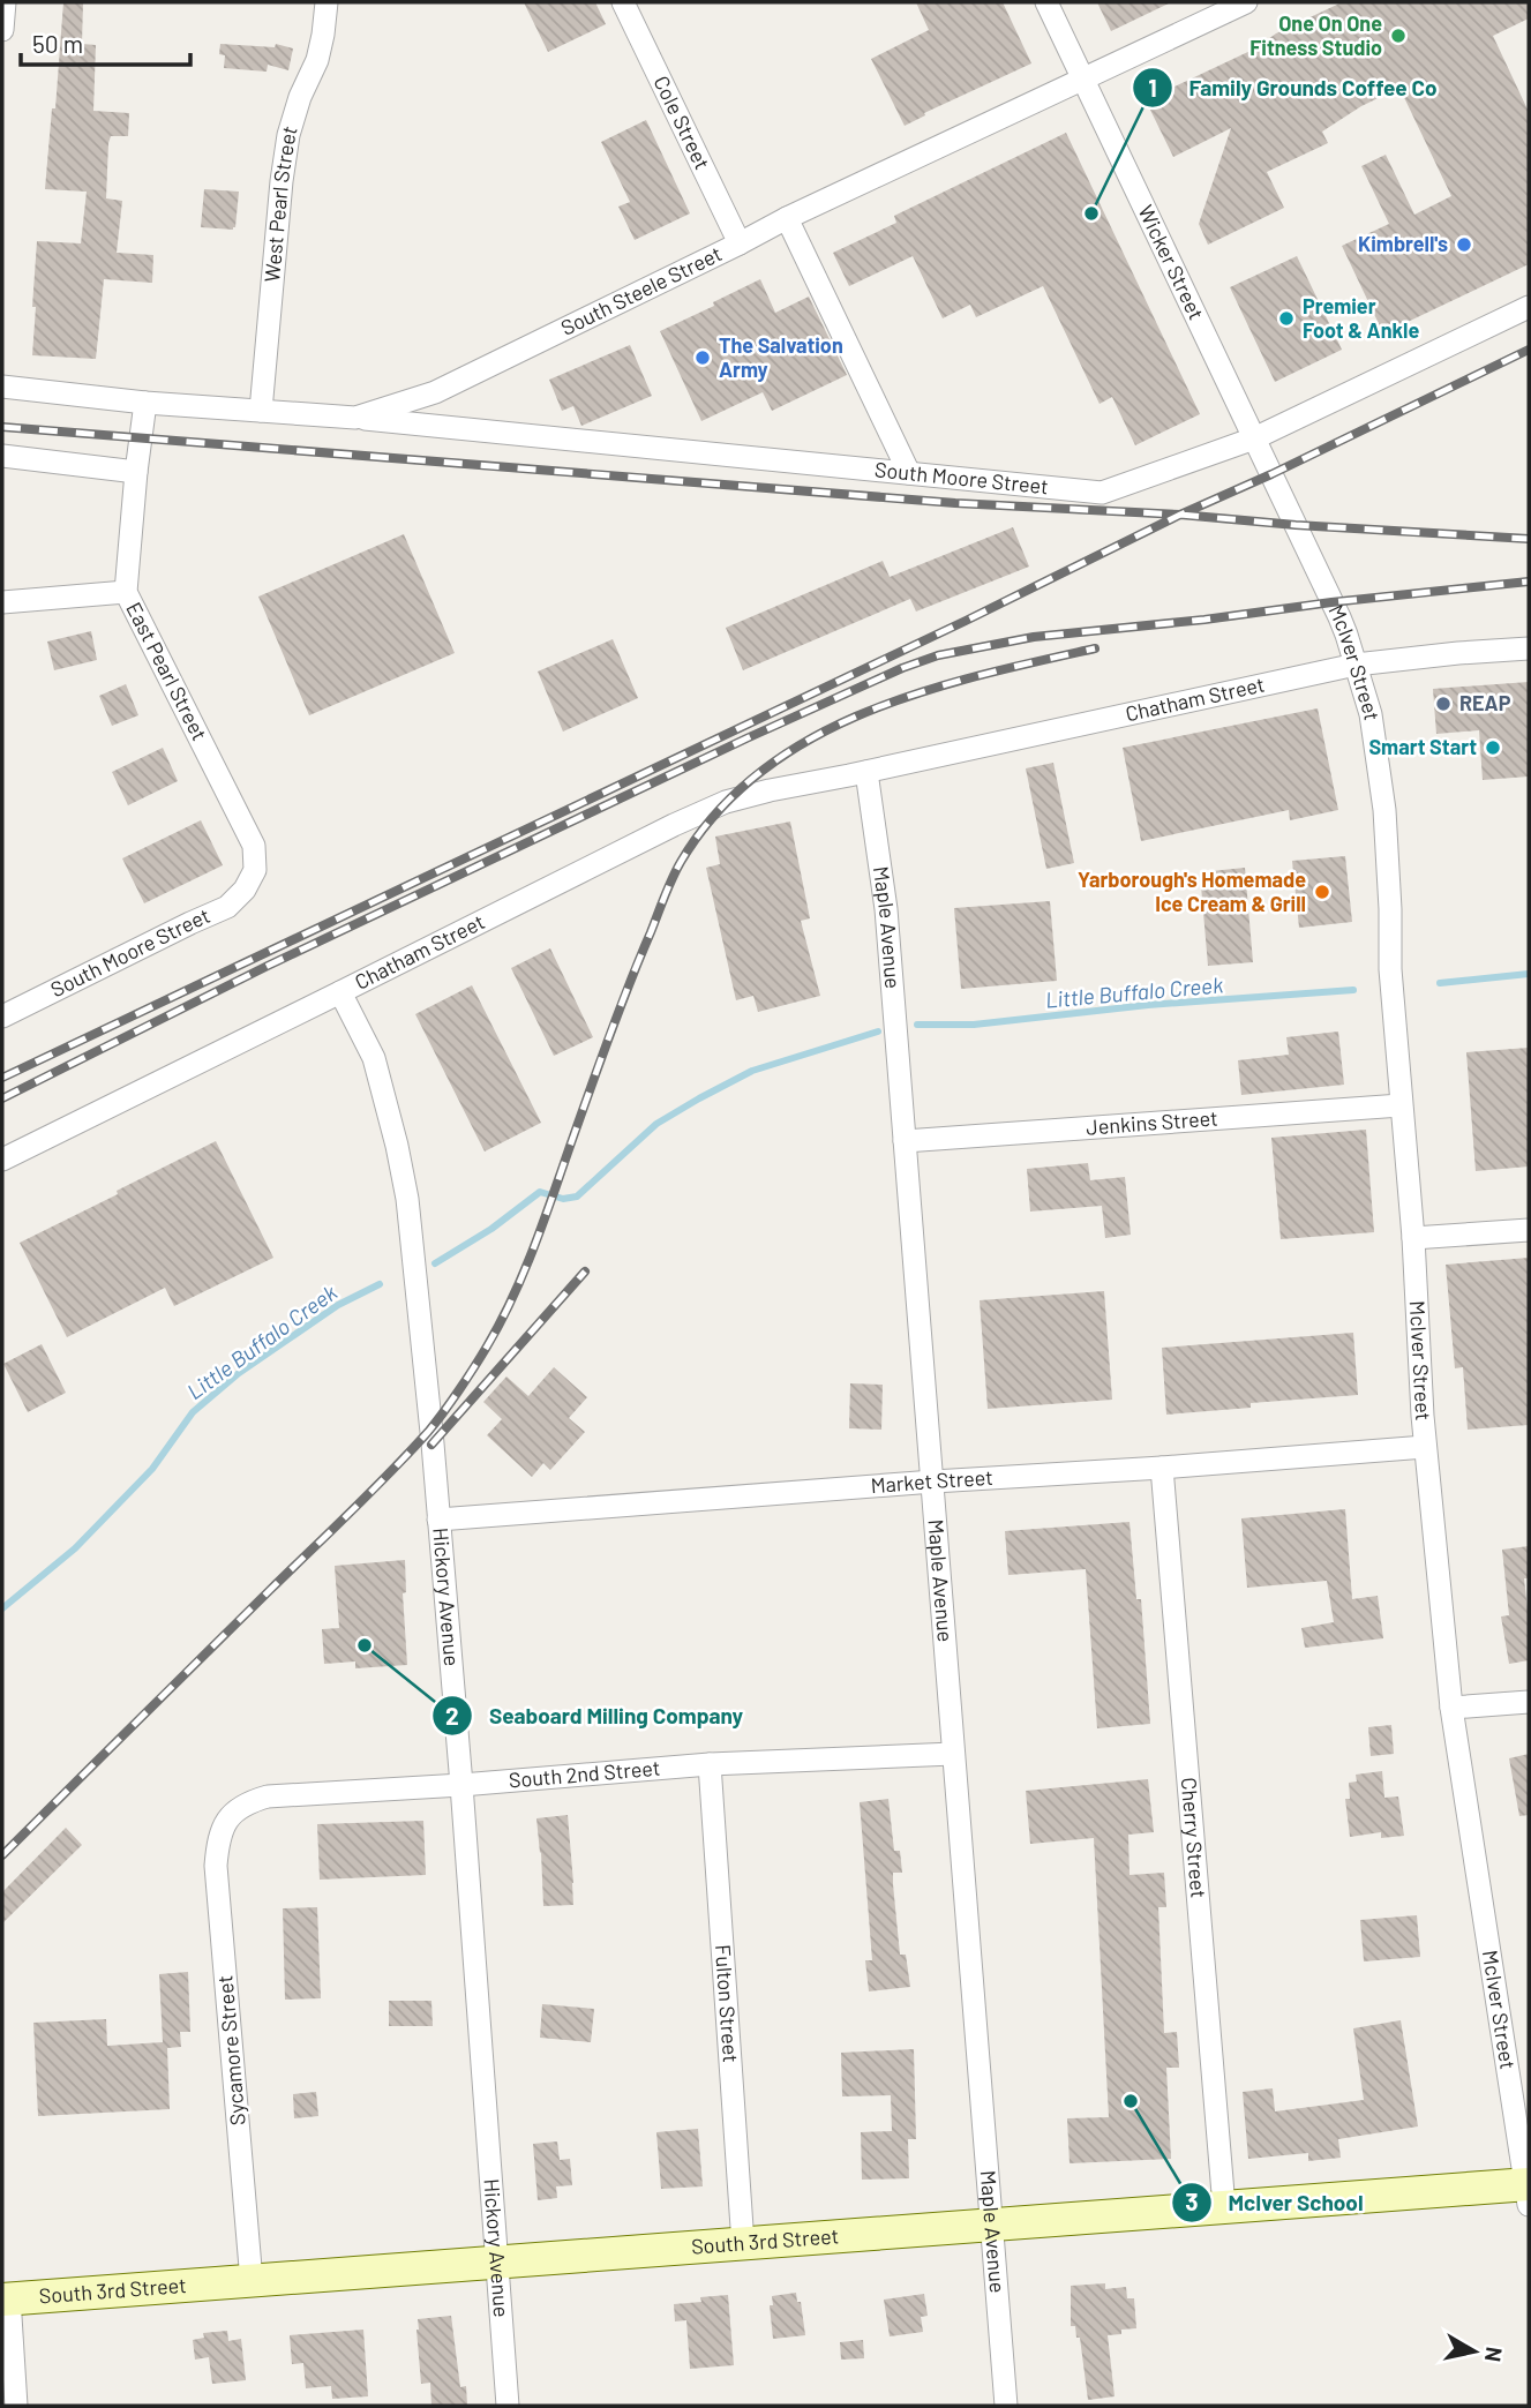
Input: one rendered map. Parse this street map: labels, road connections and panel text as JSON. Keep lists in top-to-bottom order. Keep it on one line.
{"streets":{"street":["Cole Street","West Pearl Street","Wicker Street","South Steele Street","South Moore Street","McIver Street","East Pearl Street","Chatham Street","Maple Avenue","Jenkins Street","Market Street","Hickory Avenue","South 2nd Street","Cherry Street","Fulton Street","Sycamore Street","South 3rd Street"]},"crossings":[["Cole Street","South Steele Street"],["West Pearl Street","South Steele Street"],["Wicker Street","South Steele Street"],["Wicker Street","South Moore Street"],["Wicker Street","McIver Street"],["South Steele Street","South Moore Street"],["South Steele Street","East Pearl Street"],["South Moore Street","East Pearl Street"],["McIver Street","Chatham Street"],["McIver Street","Jenkins Street"],["McIver Street","Market Street"],["McIver Street","South 3rd Street"],["Chatham Street","Maple Avenue"],["Chatham Street","Hickory Avenue"],["Maple Avenue","Jenkins Street"],["Maple Avenue","Market Street"],["Maple Avenue","South 2nd Street"],["Maple Avenue","South 3rd Street"],["Market Street","Hickory Avenue"],["Market Street","Cherry Street"],["Hickory Avenue","South 2nd Street"],["Hickory Avenue","South 3rd Street"],["South 2nd Street","Fulton Street"],["South 2nd Street","Sycamore Street"],["Cherry Street","South 3rd Street"],["Fulton Street","South 3rd Street"],["Sycamore Street","South 3rd Street"]],"water":["Little Buffalo Creek"],"places":["One On One Fitness Studio","Family Grounds Coffee Co","Kimbrell's","Premier Foot & Ankle","The Salvation Army","REAP","Smart Start","Yarborough's Homemade Ice Cream & Grill","Seaboard Milling Company","McIver School"],"scale_bar":"50 m","north":"right"}
